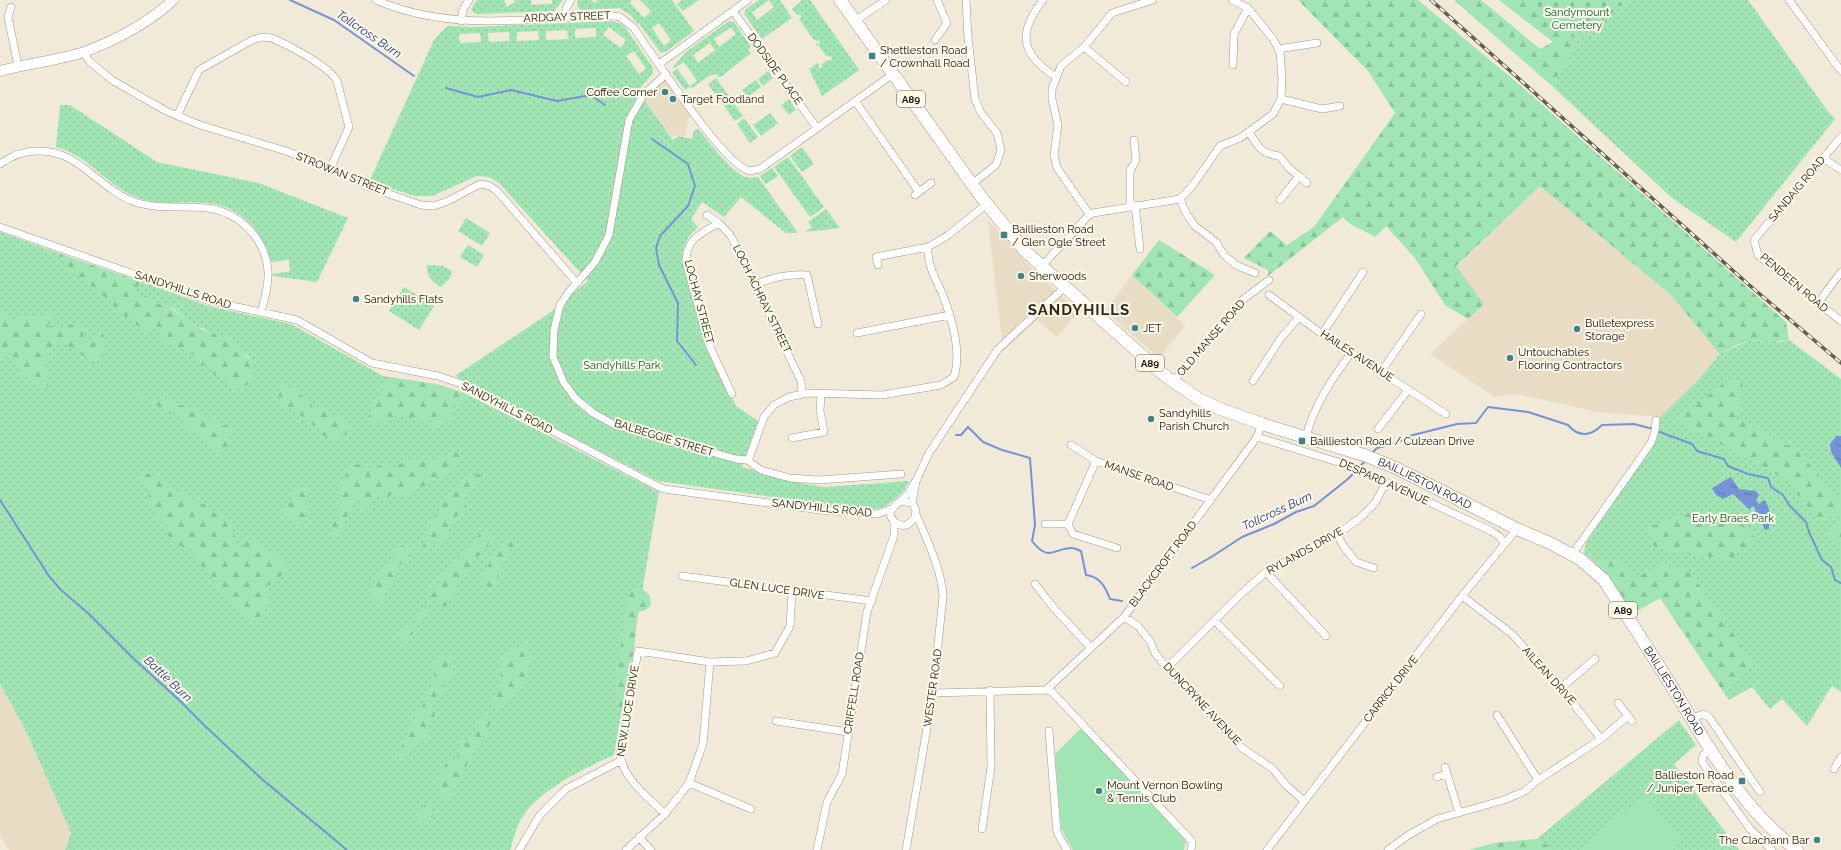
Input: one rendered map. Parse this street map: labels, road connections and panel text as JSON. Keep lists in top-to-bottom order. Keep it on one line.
{"streets":{"main road":["A89","BAILLIESTON ROAD"],"street":["ARDGAY STREET","DODSIDE PLACE","STROWAN STREET","SANDAIG ROAD","PENDEEN ROAD","SANDYHILLS ROAD","LOCH ACHRAY STREET","LOCHAY STREET","OLD MANSE ROAD","HAILES AVENUE","BALBEGGIE STREET","MANSE ROAD","DESPARD AVENUE","RYLANDS DRIVE","BLACKCROFT ROAD","GLEN LUCE DRIVE","AILEAN DRIVE","WESTER ROAD","CARRICK DRIVE","CRIFFELL ROAD","DUNCRYNE AVENUE","NEW LUCE DRIVE"]},"crossings":[["ARDGAY STREET","DODSIDE PLACE"],["ARDGAY STREET","BALBEGGIE STREET"],["A89","BAILLIESTON ROAD"],["STROWAN STREET","BALBEGGIE STREET"],["SANDAIG ROAD","PENDEEN ROAD"],["SANDYHILLS ROAD","BAILLIESTON ROAD"],["SANDYHILLS ROAD","WESTER ROAD"],["SANDYHILLS ROAD","CRIFFELL ROAD"],["LOCH ACHRAY STREET","LOCHAY STREET"],["OLD MANSE ROAD","BAILLIESTON ROAD"],["MANSE ROAD","BLACKCROFT ROAD"],["DESPARD AVENUE","RYLANDS DRIVE"],["DESPARD AVENUE","BLACKCROFT ROAD"],["DESPARD AVENUE","CARRICK DRIVE"],["BAILLIESTON ROAD","BLACKCROFT ROAD"],["BAILLIESTON ROAD","CARRICK DRIVE"],["RYLANDS DRIVE","DUNCRYNE AVENUE"],["BLACKCROFT ROAD","DUNCRYNE AVENUE"],["GLEN LUCE DRIVE","CRIFFELL ROAD"],["GLEN LUCE DRIVE","NEW LUCE DRIVE"],["AILEAN DRIVE","CARRICK DRIVE"],["WESTER ROAD","CRIFFELL ROAD"],["CARRICK DRIVE","DUNCRYNE AVENUE"]],"districts":["SANDYHILLS"],"water":["Tollcross Burn","Battle Burn"],"parks":["Sandymount Cemetery","Sandyhills Park","Early Braes Park"],"places":{"transit":["Shettleston Road / Crownhall Road","Baillieston Road / Glen Ogle Street","Baillieston Road / Culzean Drive","Ballieston Road / Juniper Terrace"],"other":["Coffee Corner","Target Foodland","Sherwoods","Sandyhills Flats","JET","Bulletexpress Storage","Untouchables Flooring Contractors","Sandyhills Parish Church","Mount Vernon Bowling & Tennis Club","The Clachann Bar"]}}
